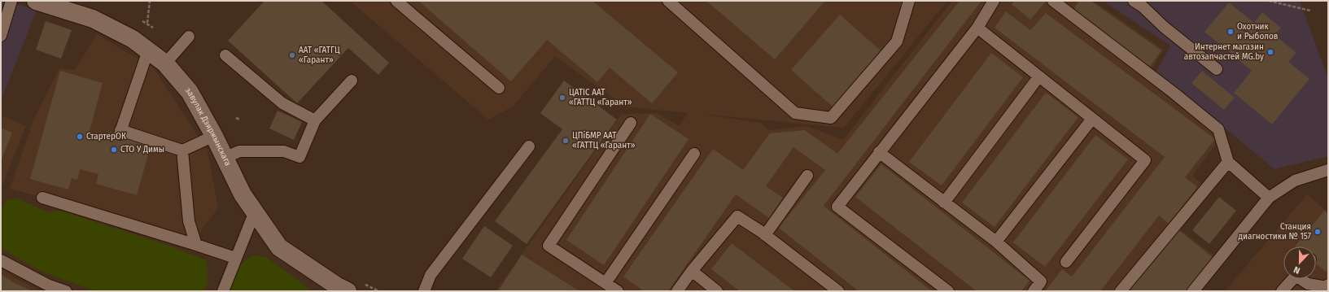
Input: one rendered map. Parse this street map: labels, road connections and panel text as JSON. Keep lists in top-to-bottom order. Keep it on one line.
{"streets":{"street":["завулак Дзяржынскага"]},"places":["Охотник и Рыболов","Интернет магазин автозапчастей MG.by","ААТ «ГАТГЦ «Гарант»","ЦАТІС ААТ «ГАТТЦ «Гарант»","СтартерОК","ЦПіБМР ААТ «ГАТТЦ «Гарант»","СТО У Димы","Станция диагностики № 157"],"north":"bottom"}
